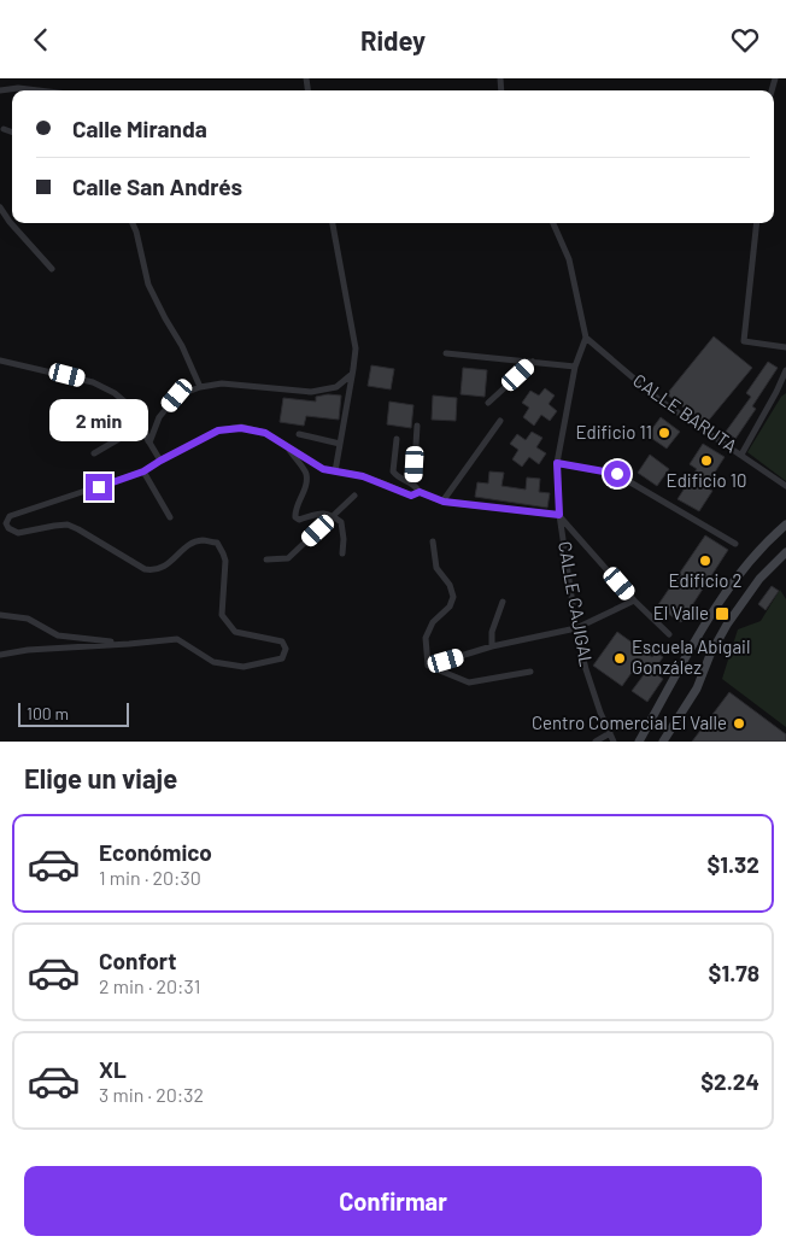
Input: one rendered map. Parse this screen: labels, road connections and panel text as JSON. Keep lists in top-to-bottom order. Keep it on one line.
{"streets":{"street":["CALLE BARUTA","CALLE CAJIGAL"]},"crossings":[["CALLE BARUTA","CALLE CAJIGAL"]],"places":{"other":["Edificio 11","Edificio 10","Edificio 2","Escuela Abigail González","Centro Comercial El Valle"],"transit":["El Valle"]},"scale_bar":"100 m","page":{"header":"Ridey","banner":["Calle Miranda","Calle San Andrés"],"bubble":"2 min","scale":"100 m","heading":"Elige un viaje","list":[{"name":"Económico","note":"1 min · 20:30","value":"$1.32"},{"name":"Confort","note":"2 min · 20:31","value":"$1.78"},{"name":"XL","note":"3 min · 20:32","value":"$2.24"}],"buttons":"Confirmar"}}
